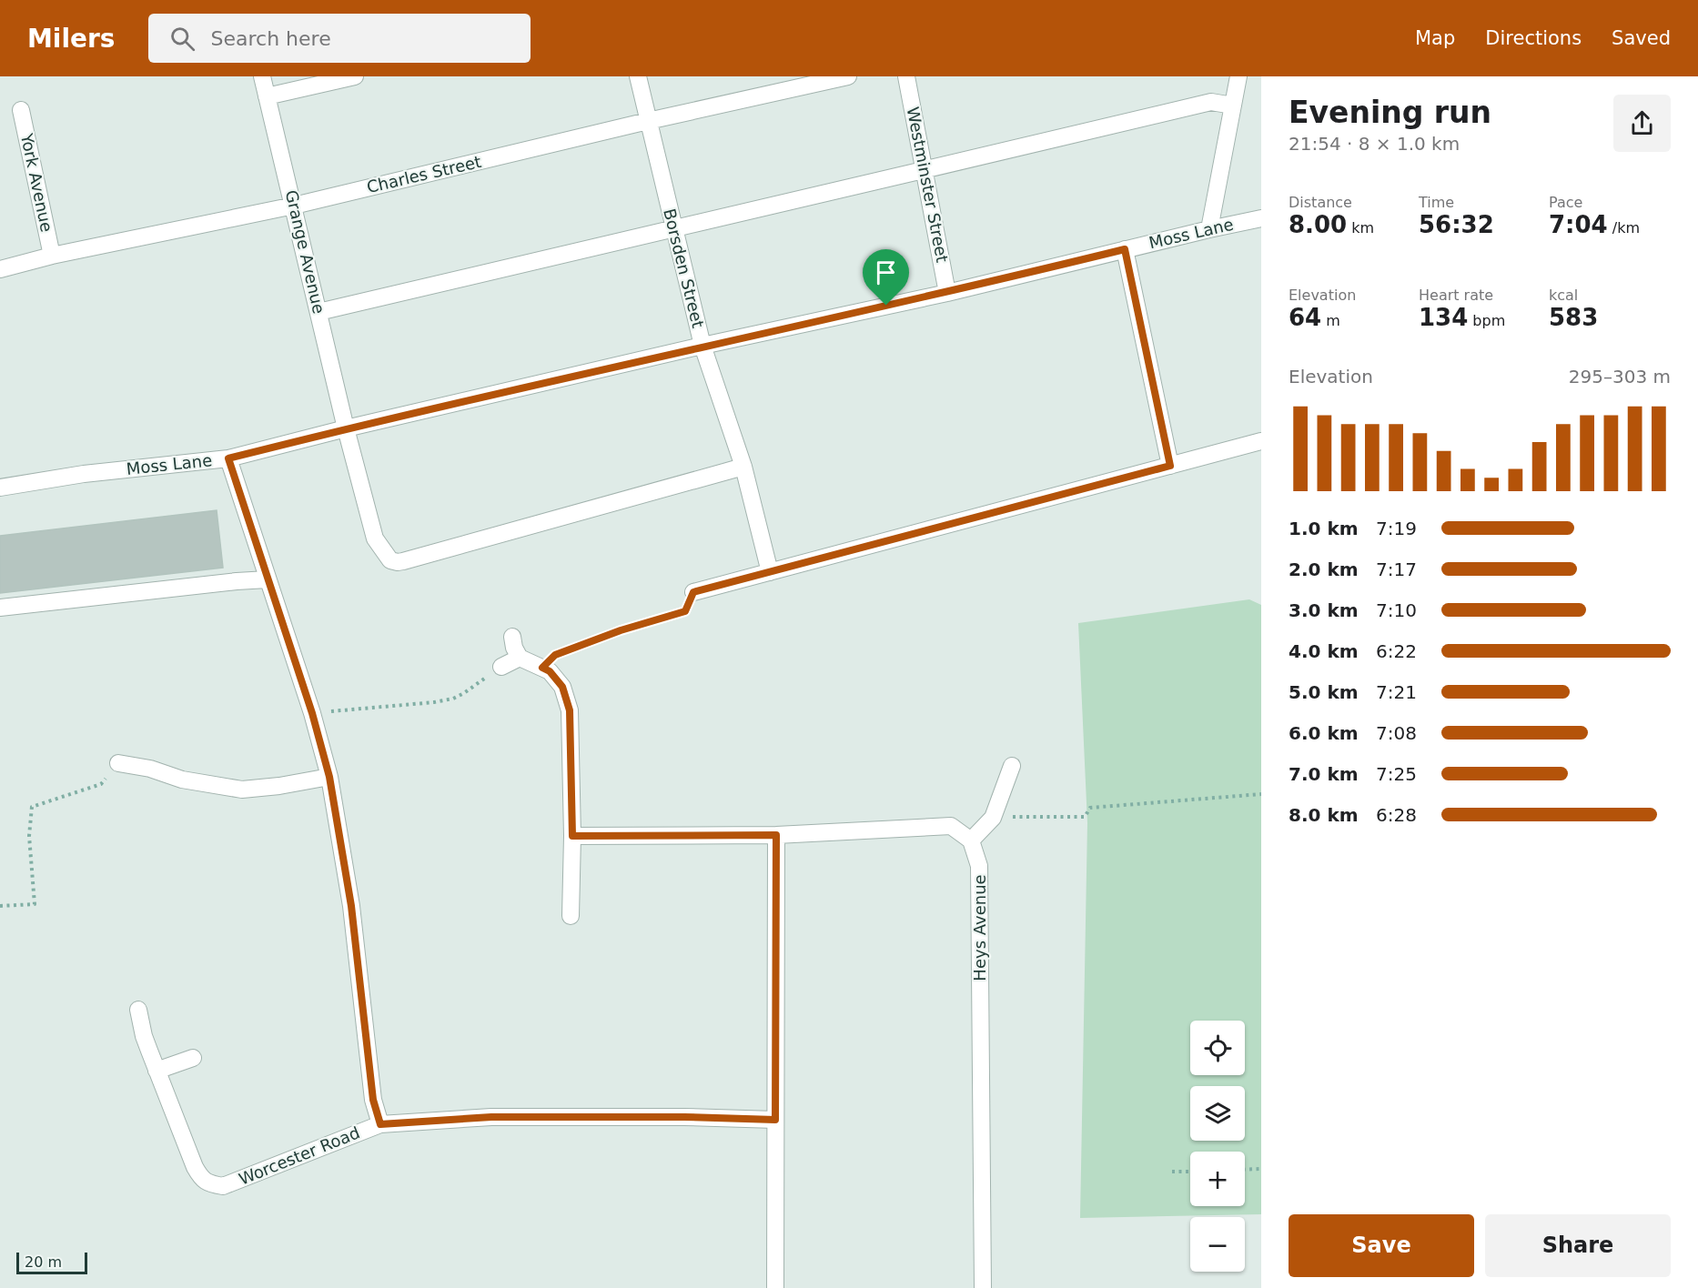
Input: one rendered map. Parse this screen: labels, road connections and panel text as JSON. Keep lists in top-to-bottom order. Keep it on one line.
{"streets":{"street":["Charles Street","York Avenue","Westminster Street","Moss Lane","Grange Avenue","Borsden Street","Heys Avenue","Worcester Road"]},"crossings":[["Charles Street","York Avenue"],["Charles Street","Grange Avenue"],["Charles Street","Borsden Street"],["Westminster Street","Moss Lane"],["Moss Lane","Grange Avenue"],["Moss Lane","Borsden Street"],["Grange Avenue","Borsden Street"]],"scale_bar":"20 m","page":{"header":"Milers","search":"Search here","nav":["Map","Directions","Saved"],"heading":["Evening run","21:54 · 8 × 1.0 km"],"stats":[["Distance","8.00 km"],["Time","56:32"],["Pace","7:04 /km"],["Elevation","64 m"],["Heart rate","134 bpm"],["kcal","583"]],"chart":["Elevation","295–303 m"],"list":[{"name":"1.0 km","note":"7:19"},{"name":"2.0 km","note":"7:17"},{"name":"3.0 km","note":"7:10"},{"name":"4.0 km","note":"6:22"},{"name":"5.0 km","note":"7:21"},{"name":"6.0 km","note":"7:08"},{"name":"7.0 km","note":"7:25"},{"name":"8.0 km","note":"6:28"}],"map_buttons":["+","−"],"buttons":["Save","Share"],"scale":"20 m"}}
